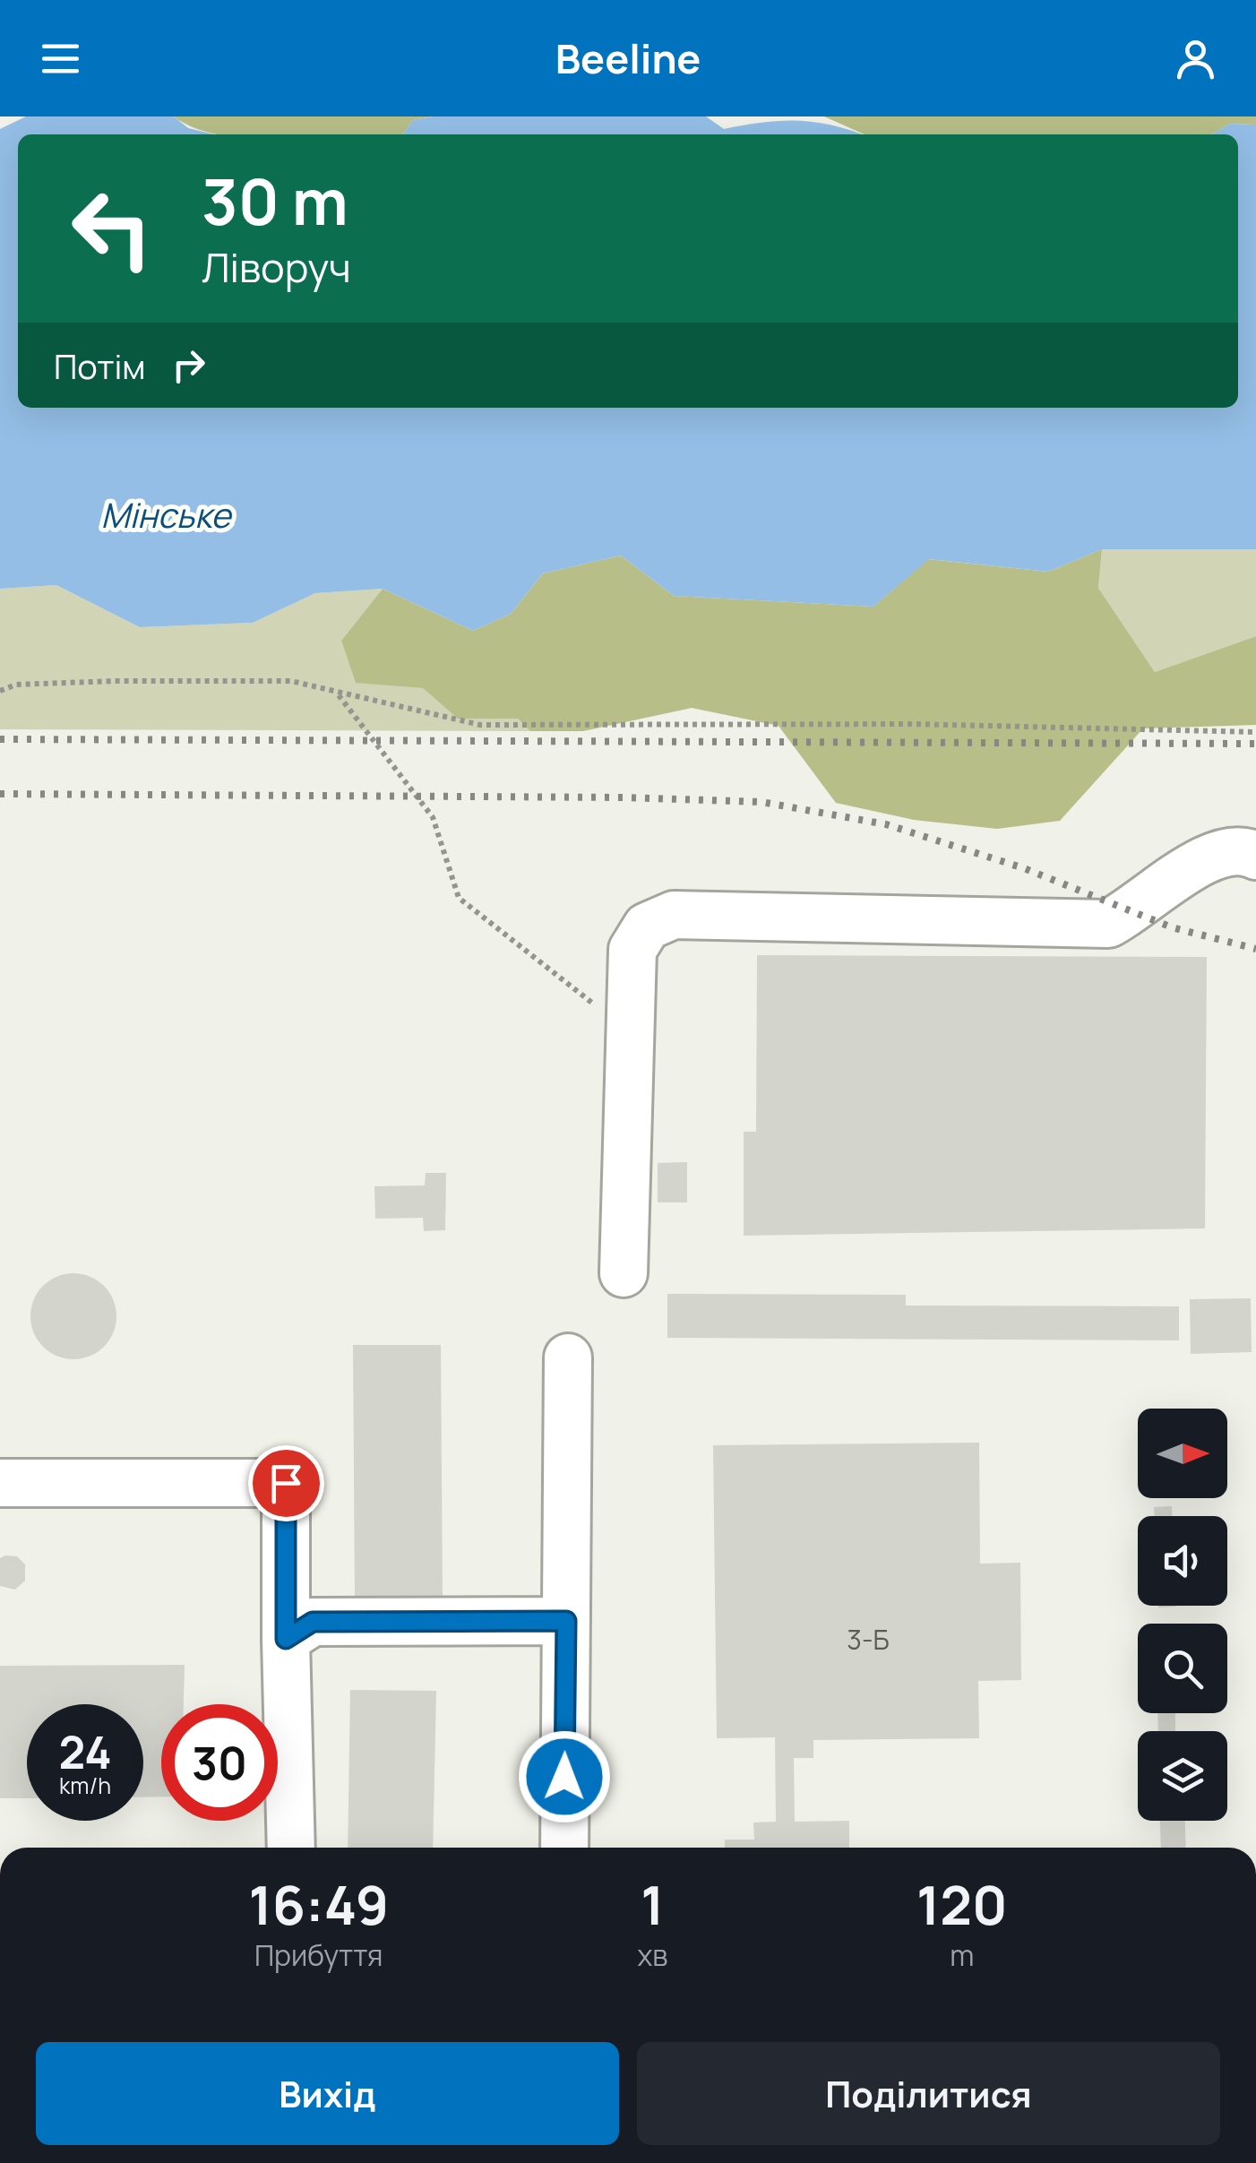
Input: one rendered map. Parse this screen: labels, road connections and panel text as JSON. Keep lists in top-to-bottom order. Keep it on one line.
{"water":["Мінське"],"house_numbers":["3-Б"],"north":"right","page":{"header":"Beeline","turn":["30 m","Ліворуч"],"then":"Потім","speed":"24 km/h","limit":"30","eta":["16:49","Прибуття","1","хв","120","m"],"buttons":["Вихід","Поділитися"]}}
